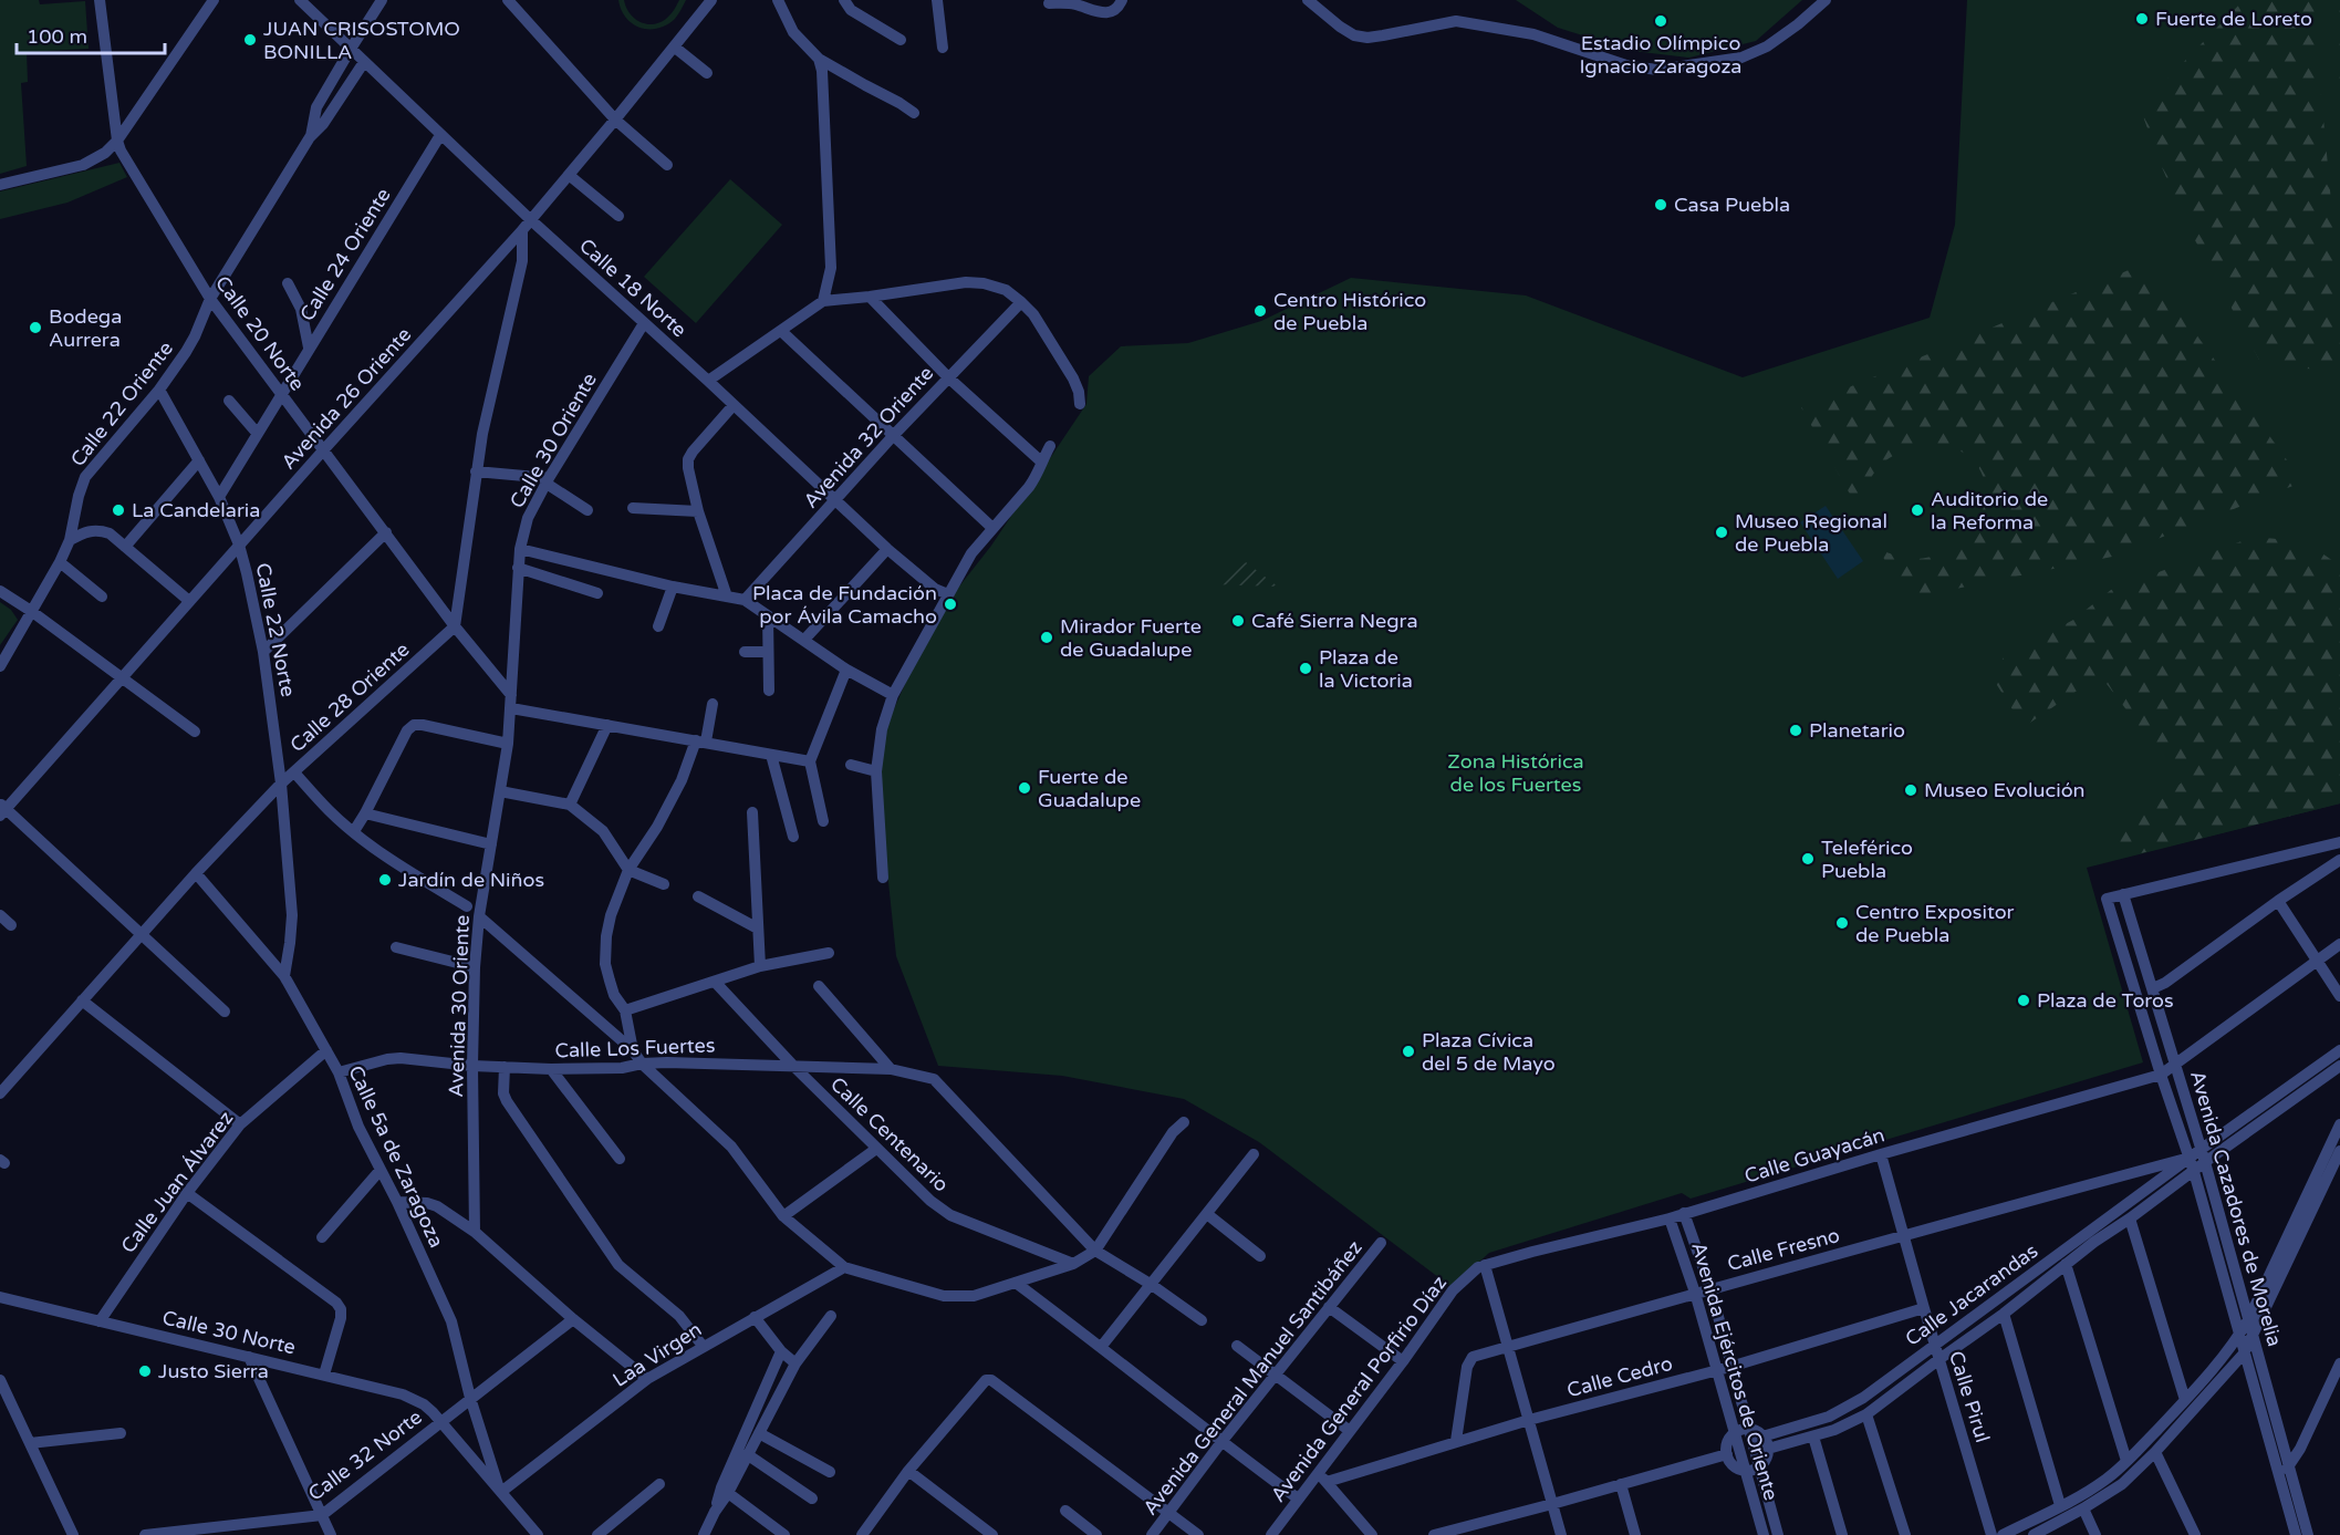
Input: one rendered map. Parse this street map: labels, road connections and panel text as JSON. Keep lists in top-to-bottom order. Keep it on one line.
{"streets":{"street":["Calle 24 Oriente","Calle 18 Norte","Calle 20 Norte","Avenida 26 Oriente","Calle 22 Oriente","Avenida 32 Oriente","Calle 30 Oriente","Calle 22 Norte","Calle 28 Oriente","Avenida 30 Oriente","Calle Los Fuertes","Calle Centenario","Calle Guayacán","Calle 5a de Zaragoza","Calle Juan Álvarez","Avenida Cazadores de Morelia","Calle Fresno","Calle Jacarandas","Calle 30 Norte","Laa Virgen","Avenida Ejércitos de Oriente","Calle Cedro","Avenida General Manuel Santibáñez","Avenida General Porfirio Díaz","Calle Pirul","Calle 32 Norte"]},"crossings":[["Calle 24 Oriente","Calle 18 Norte"],["Calle 24 Oriente","Calle 20 Norte"],["Calle 24 Oriente","Calle 22 Norte"],["Calle 18 Norte","Avenida 26 Oriente"],["Calle 18 Norte","Calle 22 Oriente"],["Calle 18 Norte","Avenida 32 Oriente"],["Calle 18 Norte","Calle 30 Oriente"],["Calle 20 Norte","Avenida 26 Oriente"],["Calle 20 Norte","Calle 22 Oriente"],["Calle 20 Norte","Calle 30 Oriente"],["Calle 20 Norte","Calle 28 Oriente"],["Avenida 26 Oriente","Calle 22 Norte"],["Calle 22 Oriente","Calle 22 Norte"],["Calle 30 Oriente","Avenida 30 Oriente"],["Calle 22 Norte","Calle 28 Oriente"],["Calle 22 Norte","Calle 5a de Zaragoza"],["Calle 28 Oriente","Calle 5a de Zaragoza"],["Avenida 30 Oriente","Calle Los Fuertes"],["Calle Los Fuertes","Calle Centenario"],["Calle Los Fuertes","Calle 5a de Zaragoza"],["Calle Guayacán","Avenida Cazadores de Morelia"],["Calle Guayacán","Avenida Ejércitos de Oriente"],["Calle Guayacán","Avenida General Porfirio Díaz"],["Calle Guayacán","Calle Pirul"],["Calle 5a de Zaragoza","Calle Juan Álvarez"],["Calle 5a de Zaragoza","Calle 30 Norte"],["Calle 5a de Zaragoza","Laa Virgen"],["Calle 5a de Zaragoza","Calle 32 Norte"],["Calle Juan Álvarez","Calle 30 Norte"],["Avenida Cazadores de Morelia","Calle Fresno"],["Avenida Cazadores de Morelia","Calle Jacarandas"],["Calle Fresno","Calle Jacarandas"],["Calle Fresno","Avenida Ejércitos de Oriente"],["Calle Fresno","Calle Cedro"],["Calle Fresno","Calle Pirul"],["Calle Jacarandas","Calle Pirul"],["Calle 30 Norte","Laa Virgen"],["Calle 30 Norte","Calle 32 Norte"],["Avenida Ejércitos de Oriente","Calle Cedro"],["Calle Cedro","Avenida General Porfirio Díaz"],["Calle Cedro","Calle Pirul"]],"parks":["Zona Histórica de los Fuertes"],"places":["Fuerte de Loreto","Estadio Olímpico Ignacio Zaragoza","JUAN CRISOSTOMO BONILLA","Casa Puebla","Centro Histórico de Puebla","Bodega Aurrera","La Candelaria","Auditorio de la Reforma","Museo Regional de Puebla","Placa de Fundación por Ávila Camacho","Café Sierra Negra","Mirador Fuerte de Guadalupe","Plaza de la Victoria","Planetario","Fuerte de Guadalupe","Museo Evolución","Teleférico Puebla","Jardín de Niños","Centro Expositor de Puebla","Plaza de Toros","Plaza Cívica del 5 de Mayo","Justo Sierra"],"scale_bar":"100 m"}
